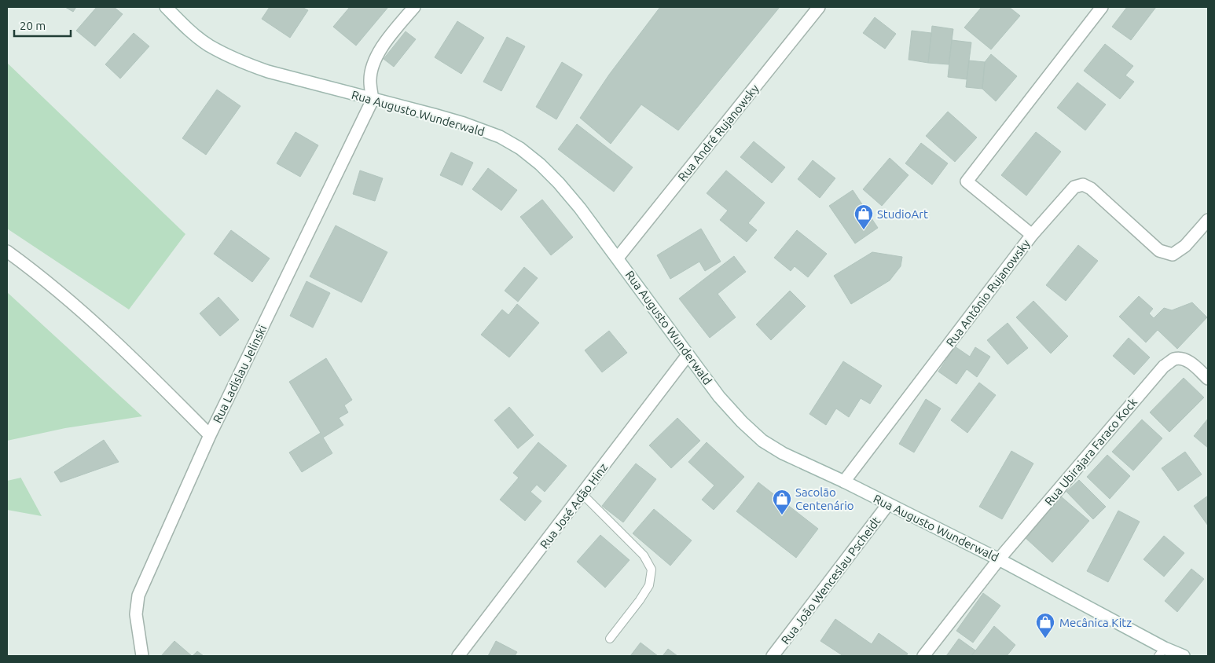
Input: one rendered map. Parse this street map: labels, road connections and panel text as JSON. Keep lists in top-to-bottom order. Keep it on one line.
{"streets":{"street":["Rua Augusto Wunderwald","Rua André Rujanowsky","Rua Antônio Rujanowsky","Rua Ladislau Jelinski","Rua Ubirajara Faraco Kock","Rua José Adão Hinz","Rua João Wenceslau Pscheidt"]},"crossings":[["Rua Augusto Wunderwald","Rua André Rujanowsky"],["Rua Augusto Wunderwald","Rua Antônio Rujanowsky"],["Rua Augusto Wunderwald","Rua Ladislau Jelinski"],["Rua Augusto Wunderwald","Rua Ubirajara Faraco Kock"],["Rua Augusto Wunderwald","Rua José Adão Hinz"],["Rua Augusto Wunderwald","Rua João Wenceslau Pscheidt"]],"places":{"shop":["StudioArt","Sacolão Centenário","Mecânica Kitz"]},"scale_bar":"20 m"}
